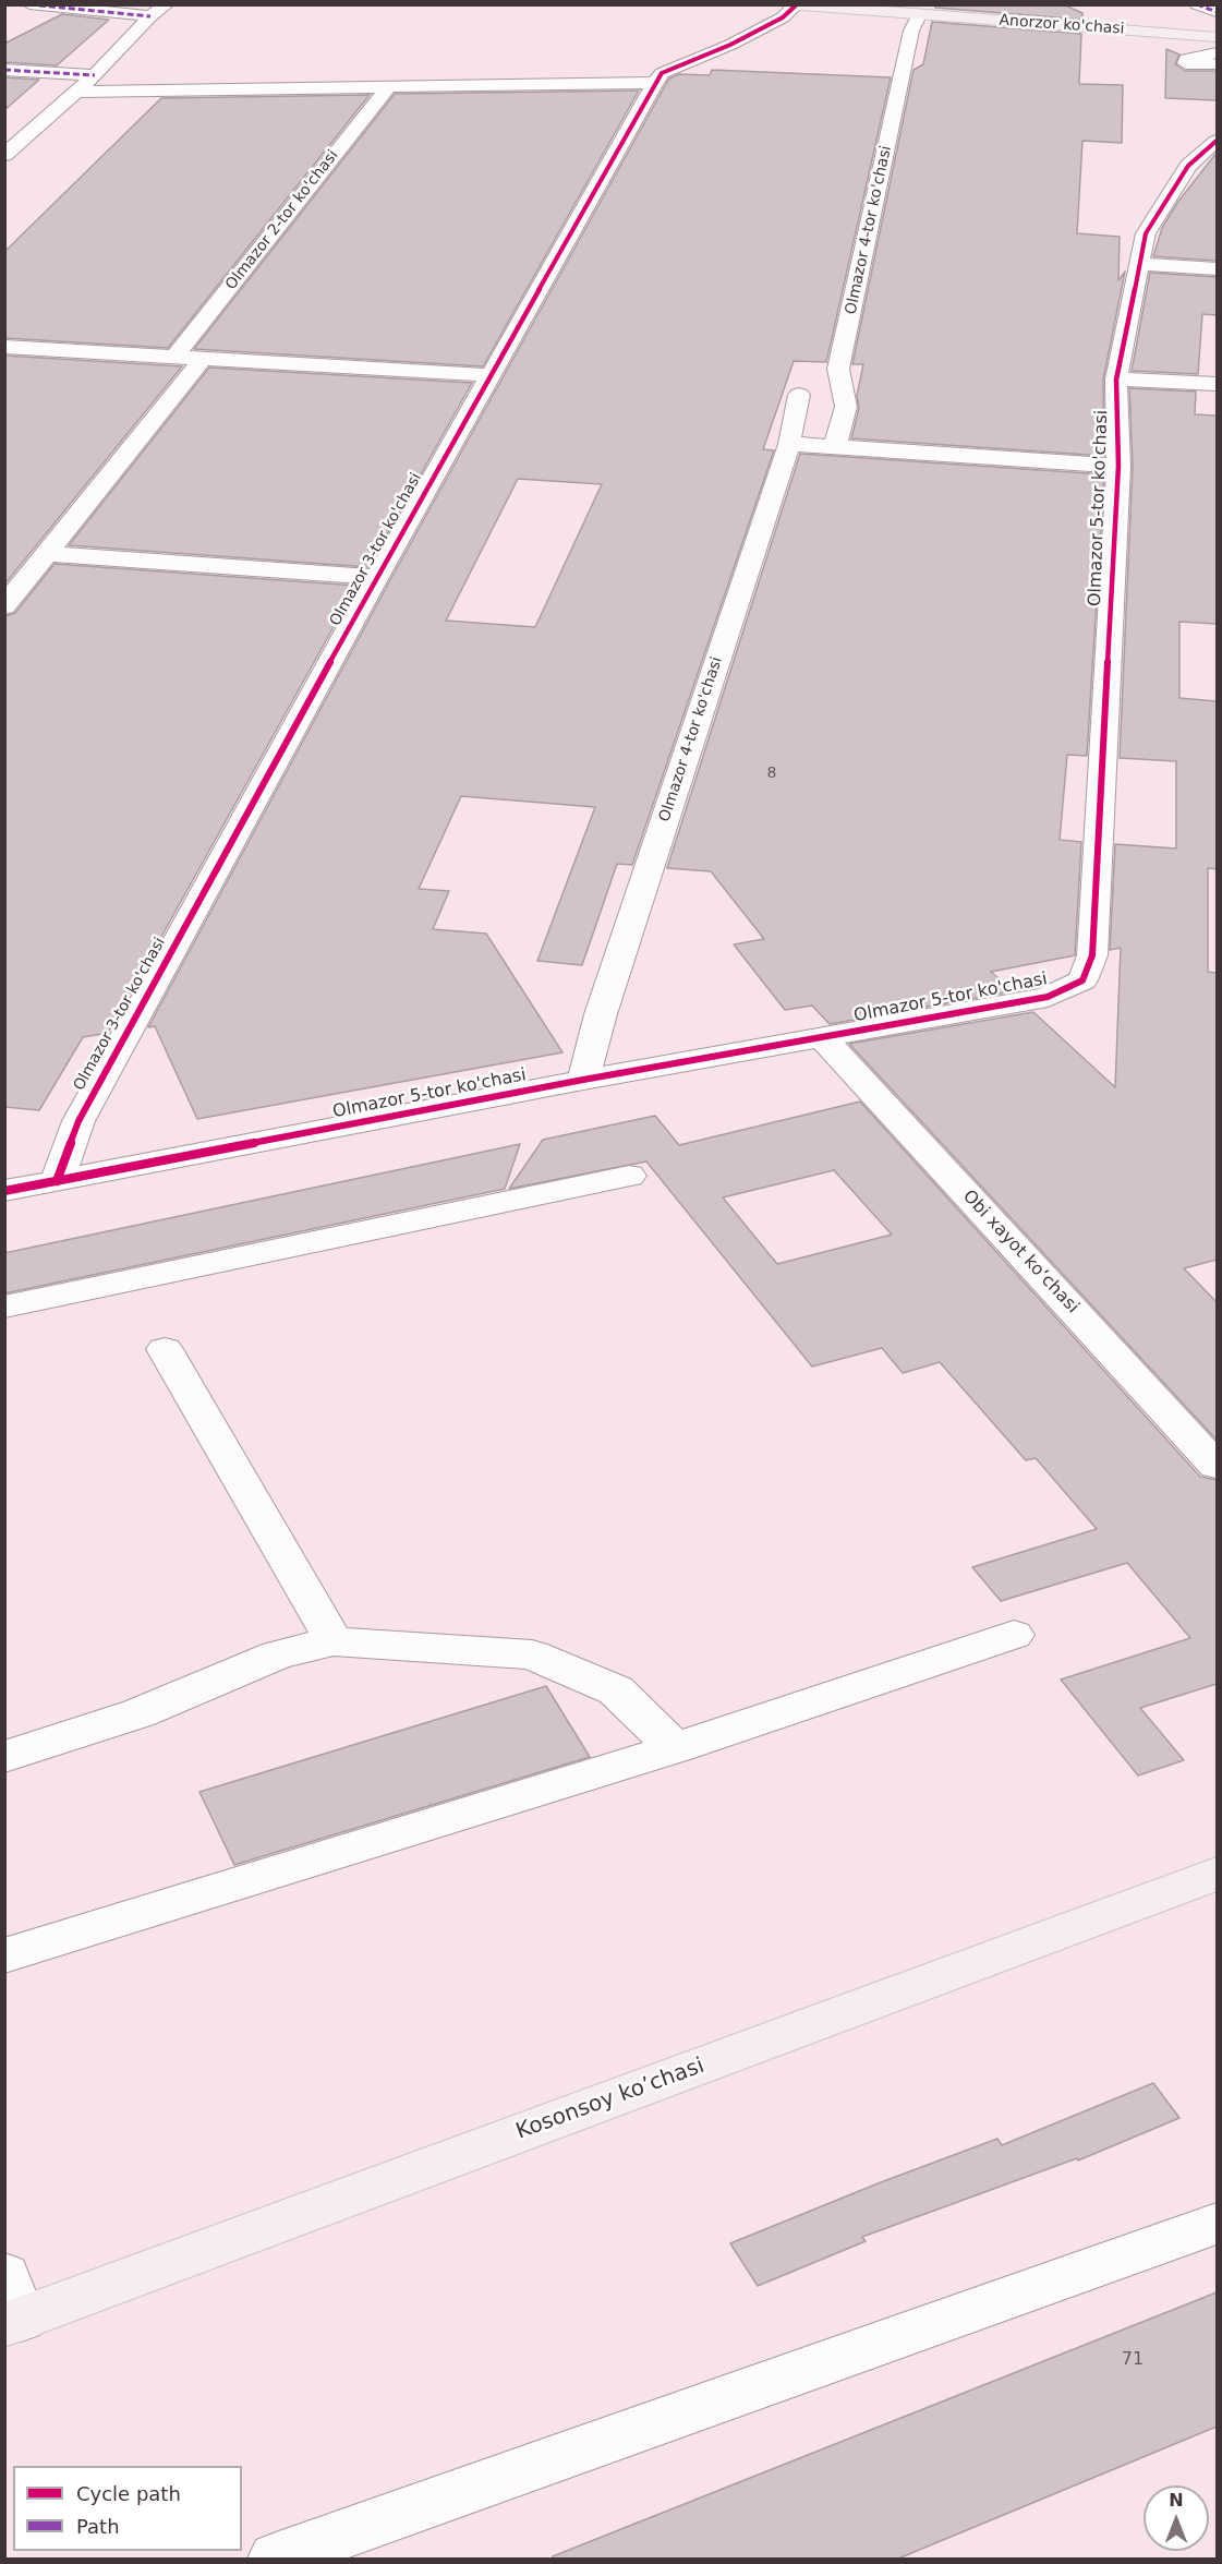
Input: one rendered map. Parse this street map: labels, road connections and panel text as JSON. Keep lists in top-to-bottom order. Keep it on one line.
{"streets":{"main road":["Anorzor ko'chasi","Kosonsoy ko’chasi"],"street":["Olmazor 2-tor ko'chasi","Olmazor 4-tor ko'chasi","Olmazor 5-tor ko'chasi","Olmazor 3-tor ko'chasi","Obi xayot koʻchasi"]},"crossings":[["Anorzor ko'chasi","Olmazor 4-tor ko'chasi"],["Anorzor ko'chasi","Olmazor 3-tor ko'chasi"],["Olmazor 4-tor ko'chasi","Olmazor 5-tor ko'chasi"],["Olmazor 5-tor ko'chasi","Olmazor 3-tor ko'chasi"],["Olmazor 5-tor ko'chasi","Obi xayot koʻchasi"]],"house_numbers":["8","71"],"legend":["Cycle path","Path"],"north":"top"}
